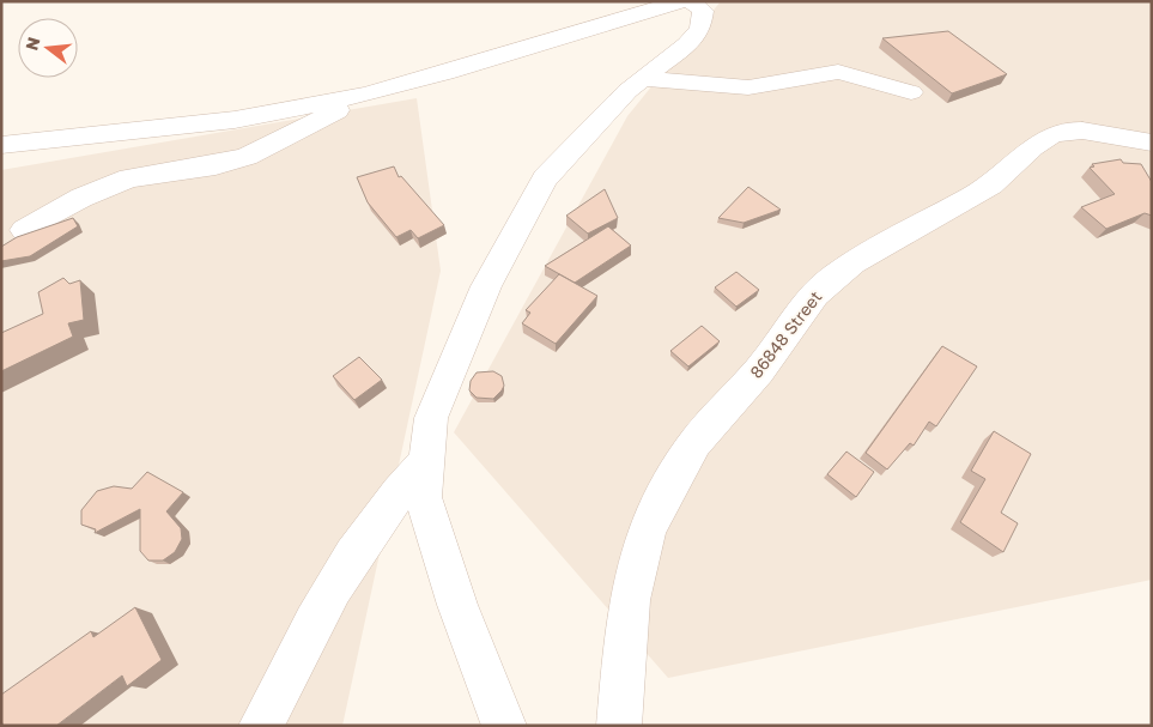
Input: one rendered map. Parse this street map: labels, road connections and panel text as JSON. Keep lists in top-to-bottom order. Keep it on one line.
{"streets":{"street":["86848 Street"]},"north":"left"}
